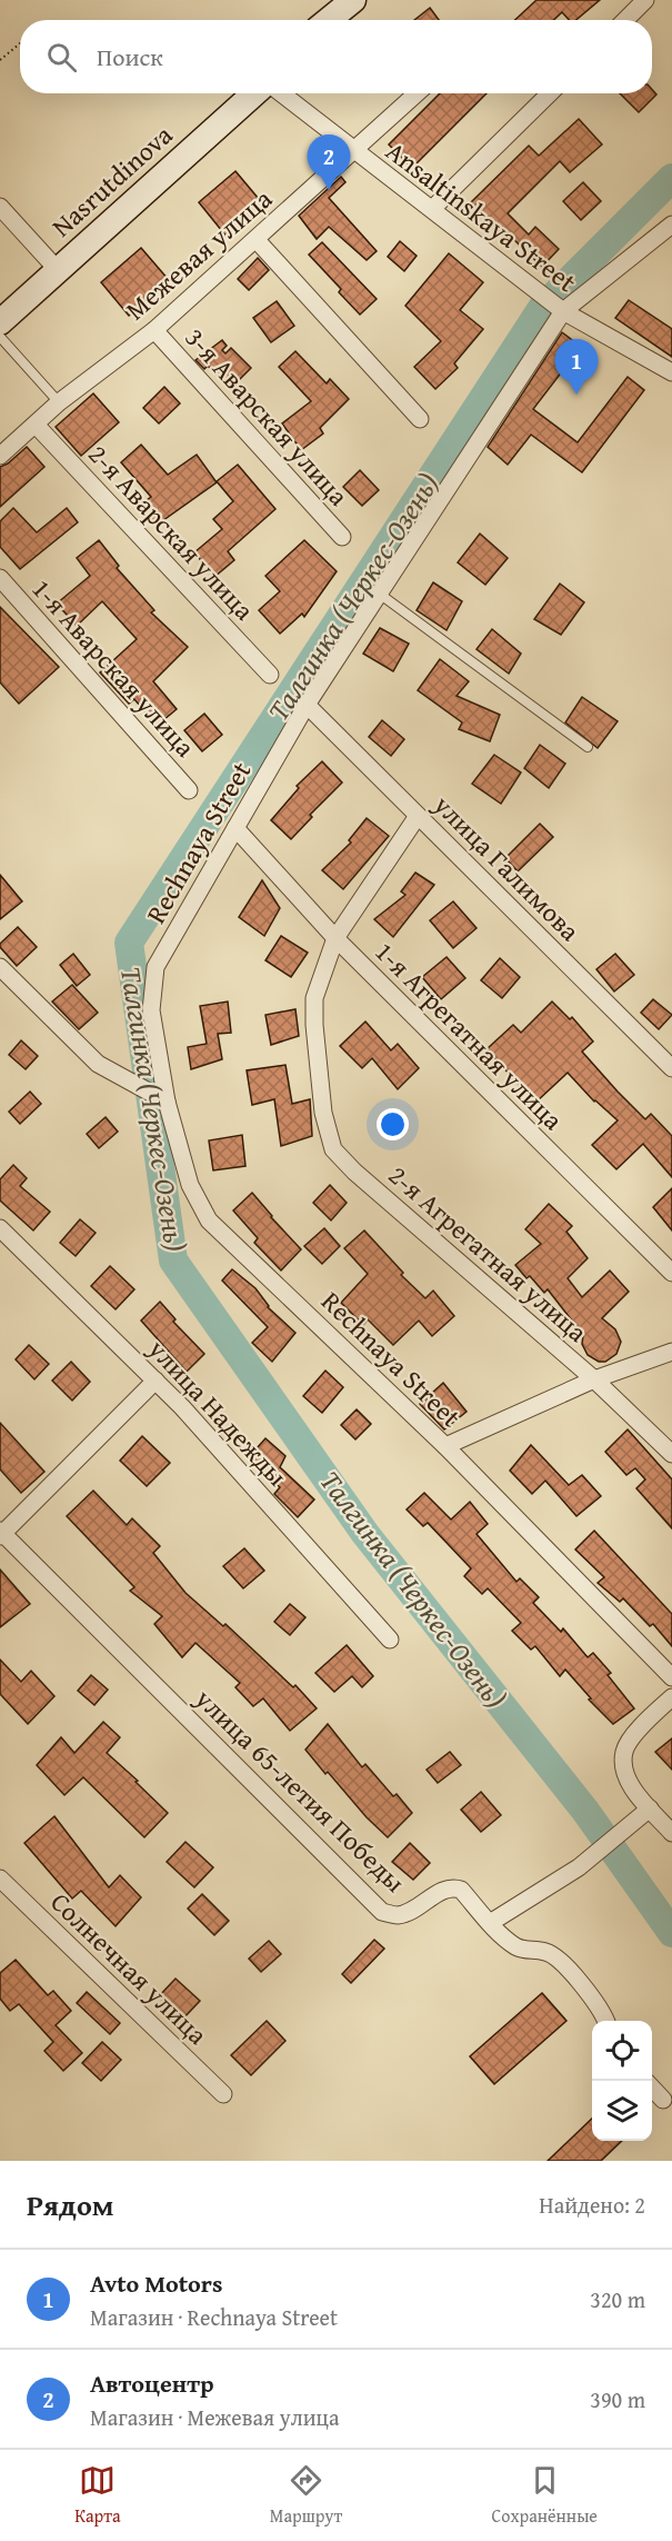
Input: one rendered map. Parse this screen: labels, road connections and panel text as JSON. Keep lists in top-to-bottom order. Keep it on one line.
{"streets":{"main road":["Nasrutdinova"],"street":["Ansaltinskaya Street","Межевая улица","3-я Аварская улица","2-я Аварская улица","1-я Аварская улица","Rechnaya Street","улица Галимова","1-я Агрегатная улица","2-я Агрегатная улица","улица Надежды","улица 65-летия Победы","Солнечная улица"]},"crossings":[["Ansaltinskaya Street","Межевая улица"],["Ansaltinskaya Street","Rechnaya Street"],["Межевая улица","3-я Аварская улица"],["Межевая улица","2-я Аварская улица"],["Rechnaya Street","улица Галимова"],["Rechnaya Street","1-я Агрегатная улица"],["улица Галимова","2-я Агрегатная улица"],["1-я Агрегатная улица","2-я Агрегатная улица"]],"water":["Талгинка (Черкес-Озень)"],"page":{"search":"Поиск","pins":["2","1"],"heading":["Рядом","Найдено: 2"],"list":[{"mark":"1","name":"Avto Motors","note":"Магазин · Rechnaya Street","value":"320 m"},{"mark":"2","name":"Автоцентр","note":"Магазин · Межевая улица","value":"390 m"}],"nav":["Карта","Маршрут","Сохранённые"]}}
